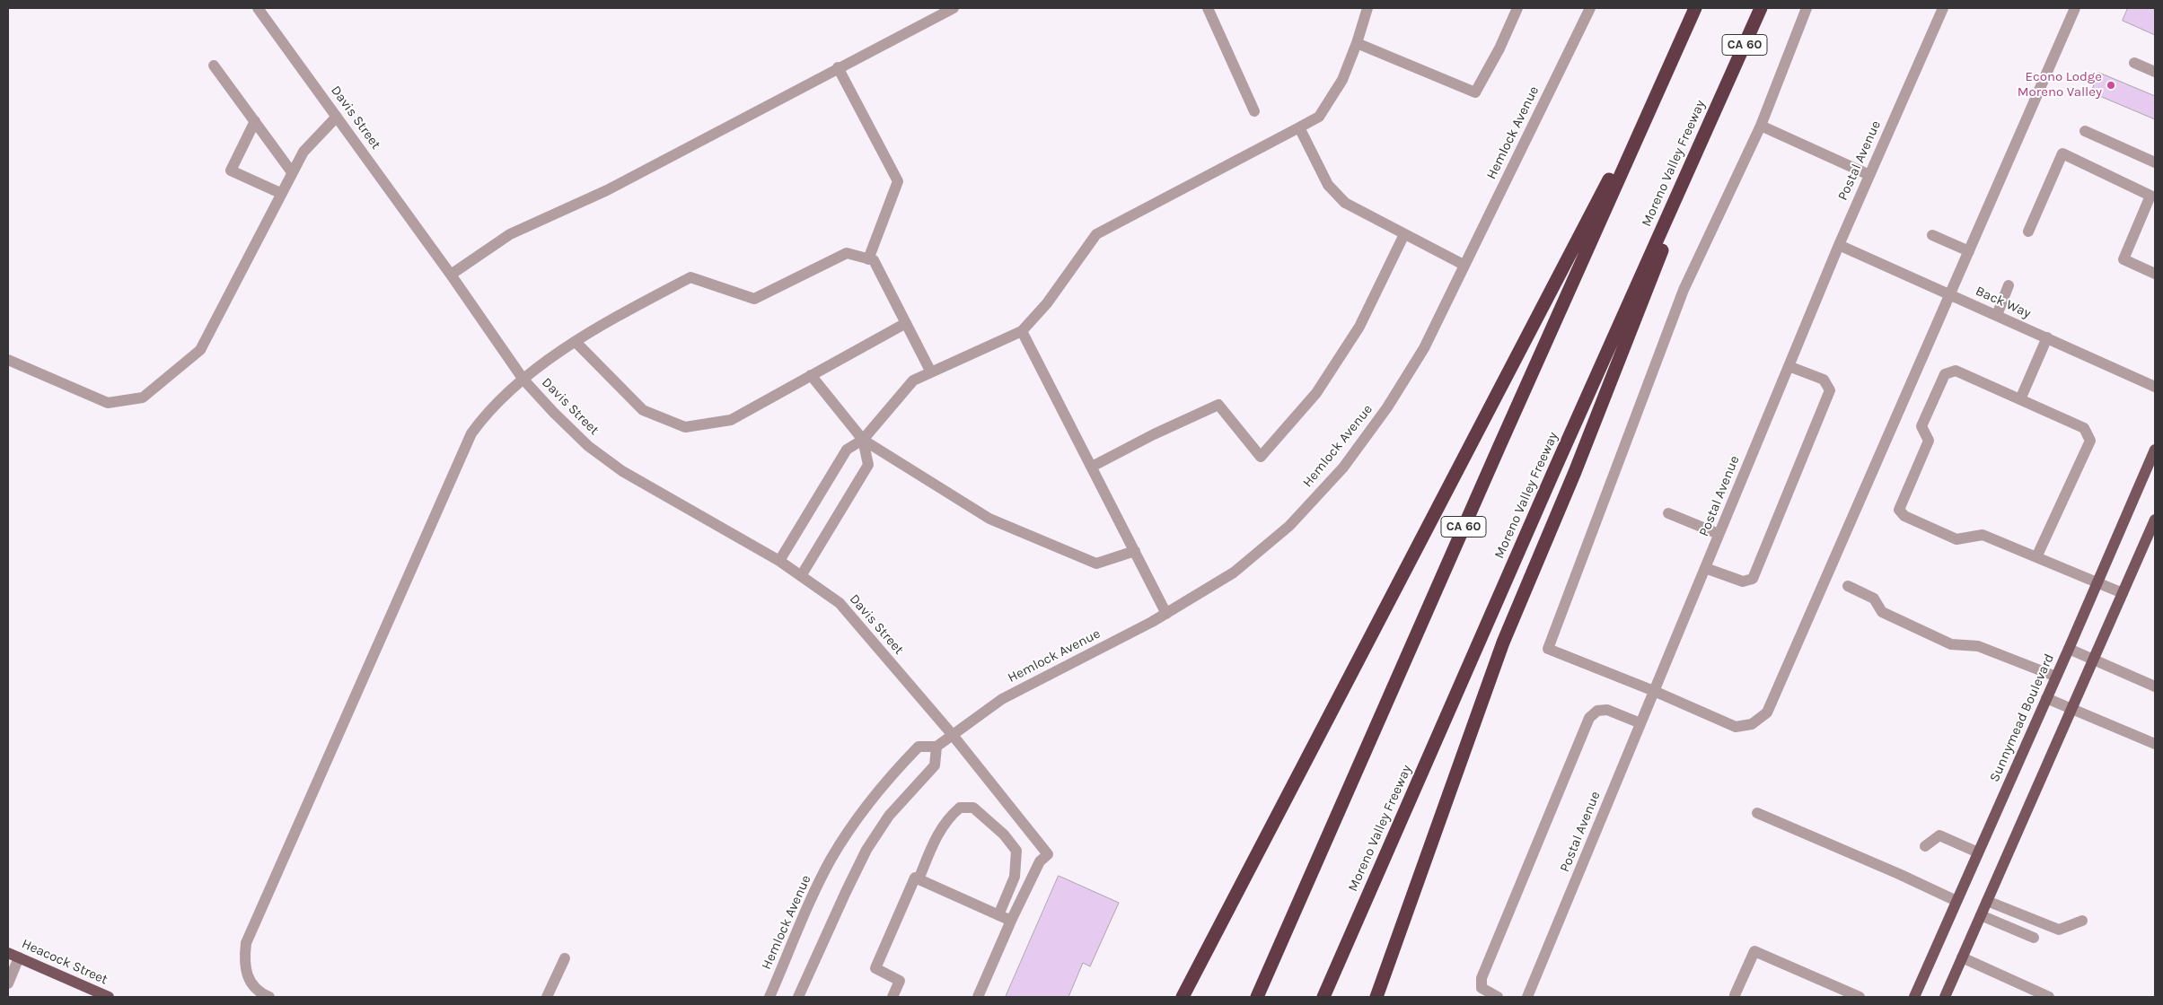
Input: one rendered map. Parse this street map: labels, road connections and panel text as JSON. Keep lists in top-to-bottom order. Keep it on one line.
{"streets":{"highway":["CA 60","Moreno Valley Freeway"],"main road":["Sunnymead Boulevard","Heacock Street"],"street":["Davis Street","Hemlock Avenue","Postal Avenue","Back Way"]},"crossings":[["Davis Street","Hemlock Avenue"],["Postal Avenue","Back Way"]],"places":["Econo Lodge Moreno Valley"]}
